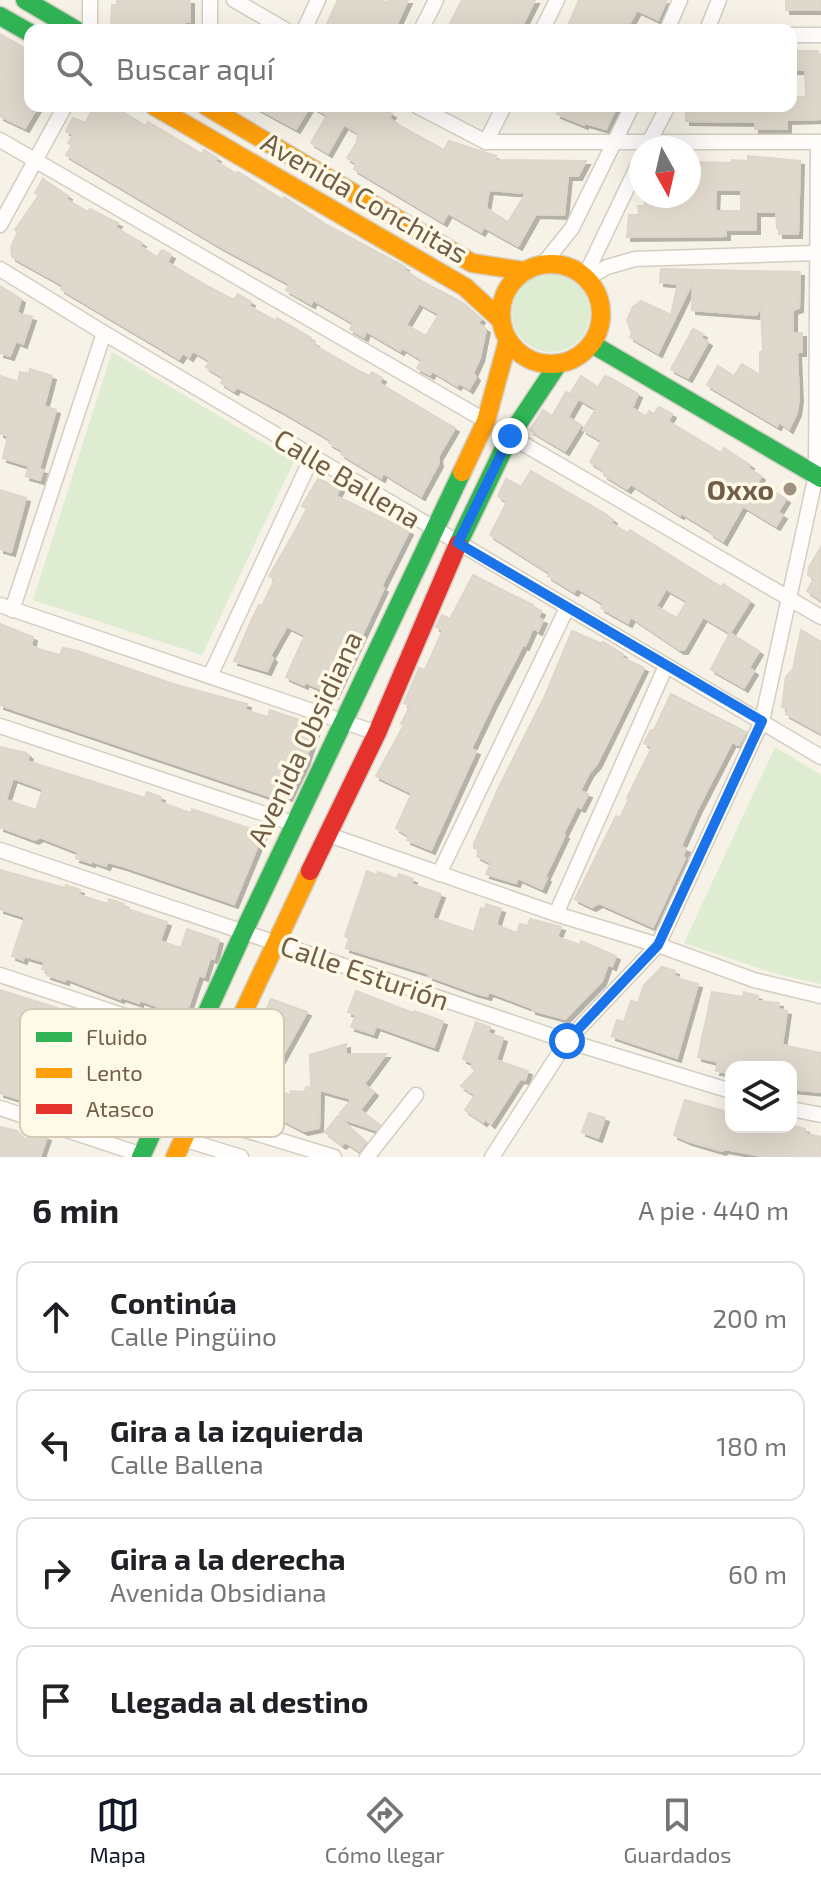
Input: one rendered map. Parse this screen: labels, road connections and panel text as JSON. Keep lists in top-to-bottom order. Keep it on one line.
{"streets":{"street":["Avenida Conchitas","Calle Ballena","Avenida Obsidiana","Calle Esturión"]},"crossings":[["Avenida Conchitas","Avenida Obsidiana"],["Calle Ballena","Avenida Obsidiana"],["Avenida Obsidiana","Calle Esturión"]],"places":["Oxxo"],"legend":["Fluido","Lento","Atasco"],"north":"bottom","page":{"search":"Buscar aquí","heading":["6 min","A pie · 440 m"],"list":[["Continúa","Calle Pingüino","200 m"],["Gira a la izquierda","Calle Ballena","180 m"],["Gira a la derecha","Avenida Obsidiana","60 m"],"Llegada al destino"],"nav":["Mapa","Cómo llegar","Guardados"]}}
